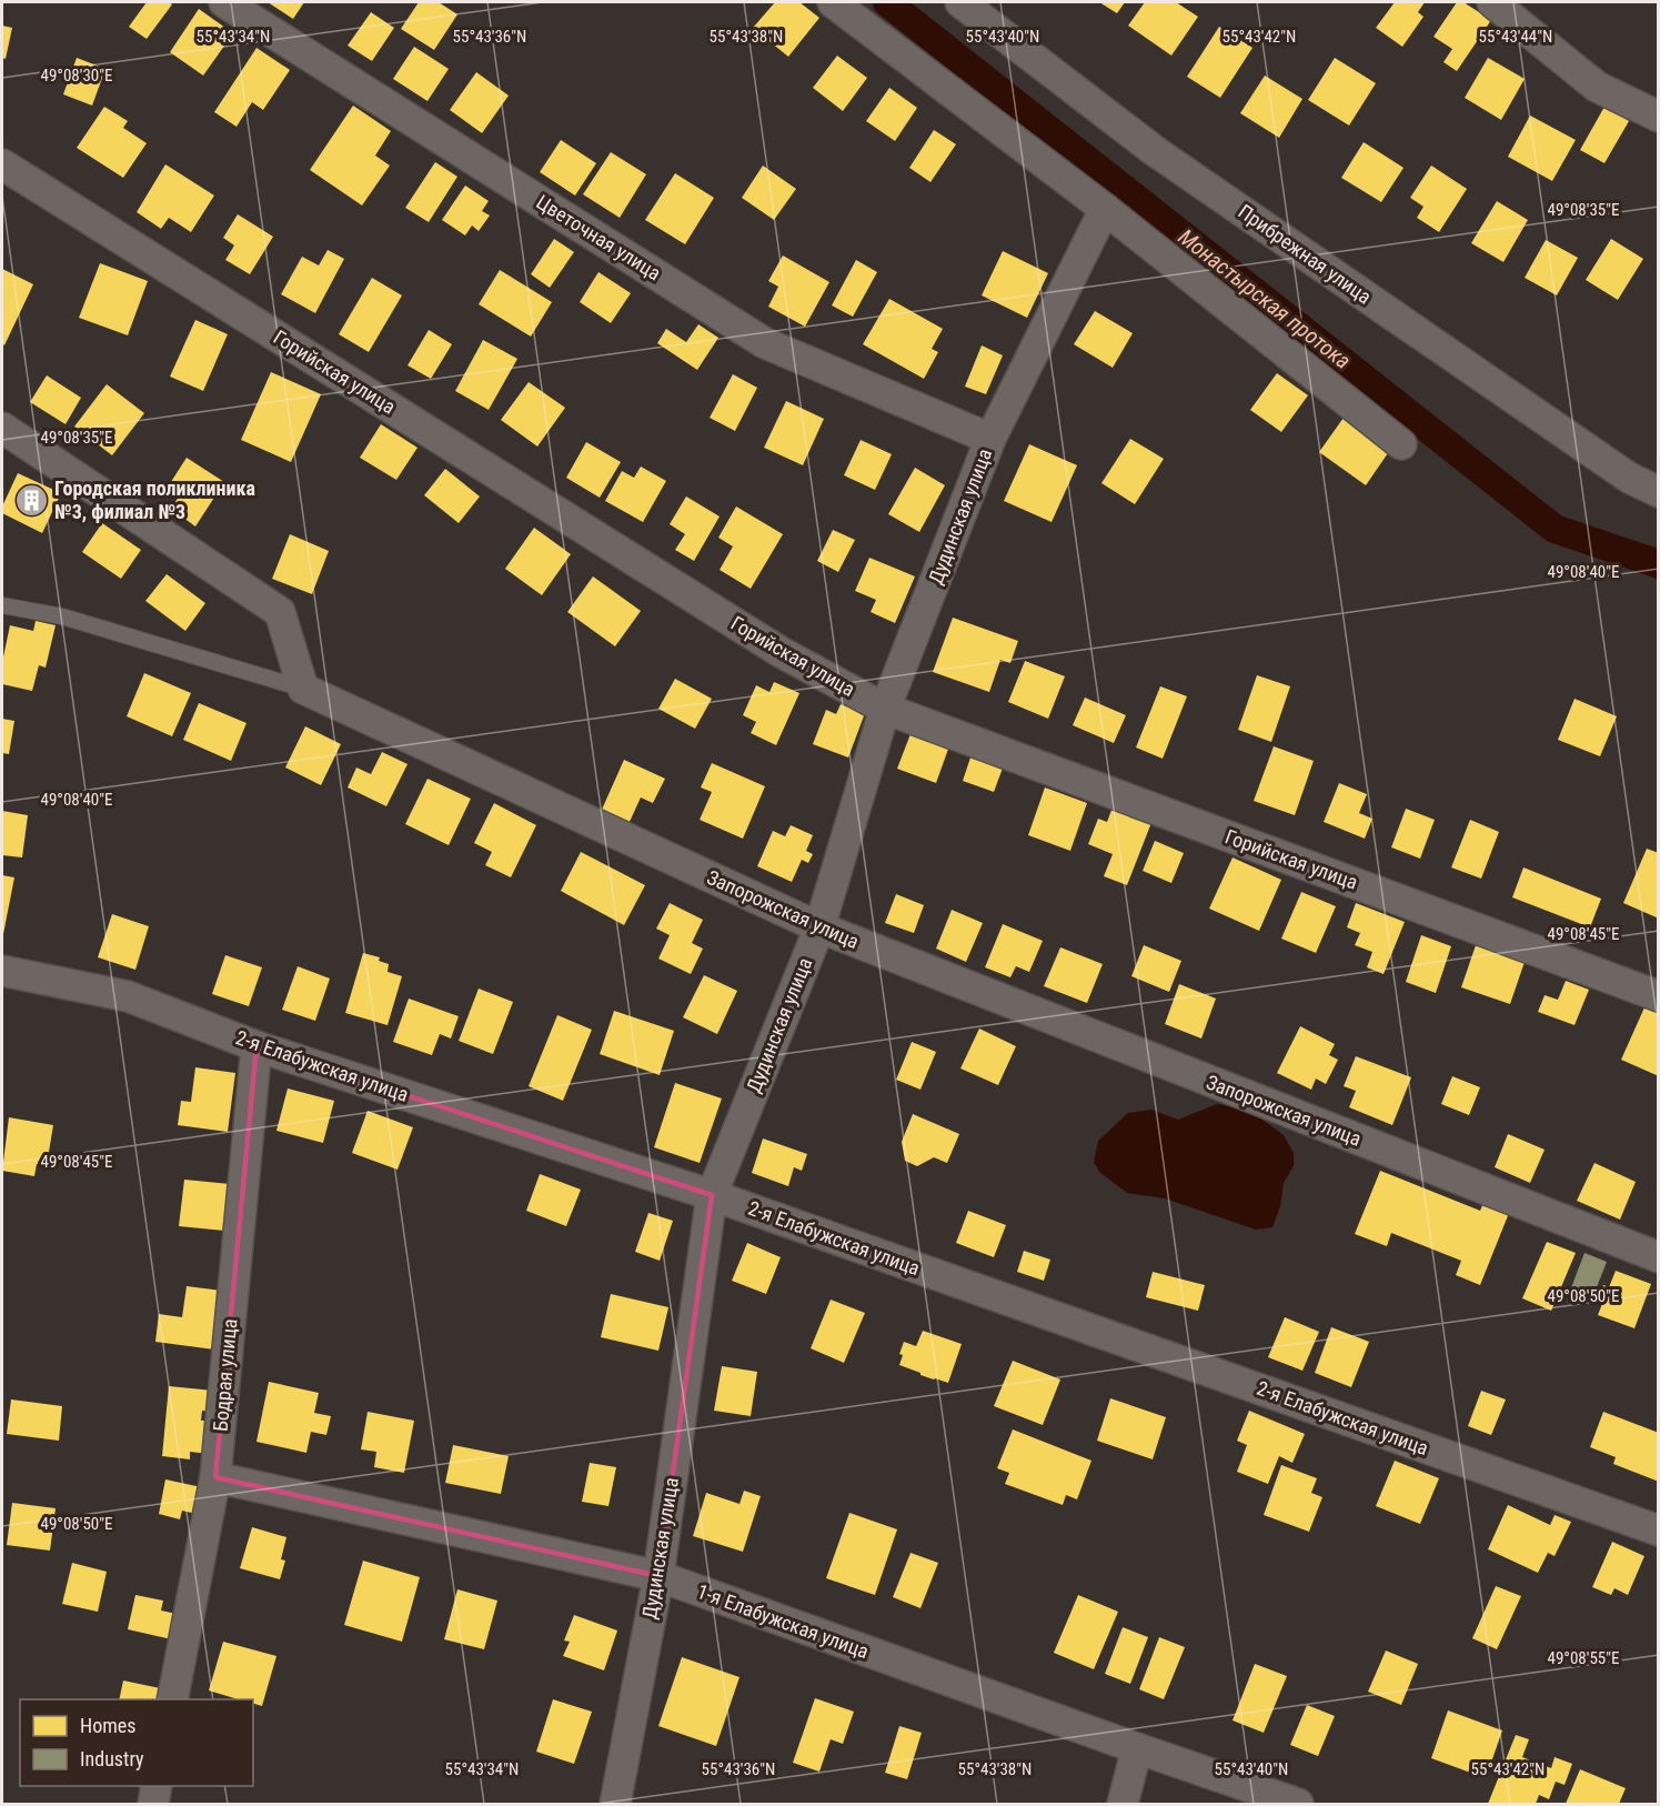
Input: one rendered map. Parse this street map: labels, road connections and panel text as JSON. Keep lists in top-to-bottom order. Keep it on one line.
{"streets":{"street":["Цветочная улица","Прибрежная улица","Горийская улица","Дудинская улица","Запорожская улица","2-я Елабужская улица","Бодрая улица","1-я Елабужская улица"]},"crossings":[["Цветочная улица","Дудинская улица"],["Горийская улица","Дудинская улица"],["Дудинская улица","Запорожская улица"],["Дудинская улица","2-я Елабужская улица"],["Дудинская улица","1-я Елабужская улица"],["2-я Елабужская улица","Бодрая улица"],["Бодрая улица","1-я Елабужская улица"]],"water":["Монастырская протока"],"places":{"building":["Городская поликлиника №3, филиал №3"]},"legend":["Homes","Industry"],"coordinates":["55°43'34\"N","55°43'36\"N","55°43'38\"N","55°43'40\"N","55°43'42\"N","55°43'44\"N","49°08'30\"E","49°08'35\"E","49°08'40\"E","49°08'45\"E","49°08'50\"E","49°08'55\"E"]}
